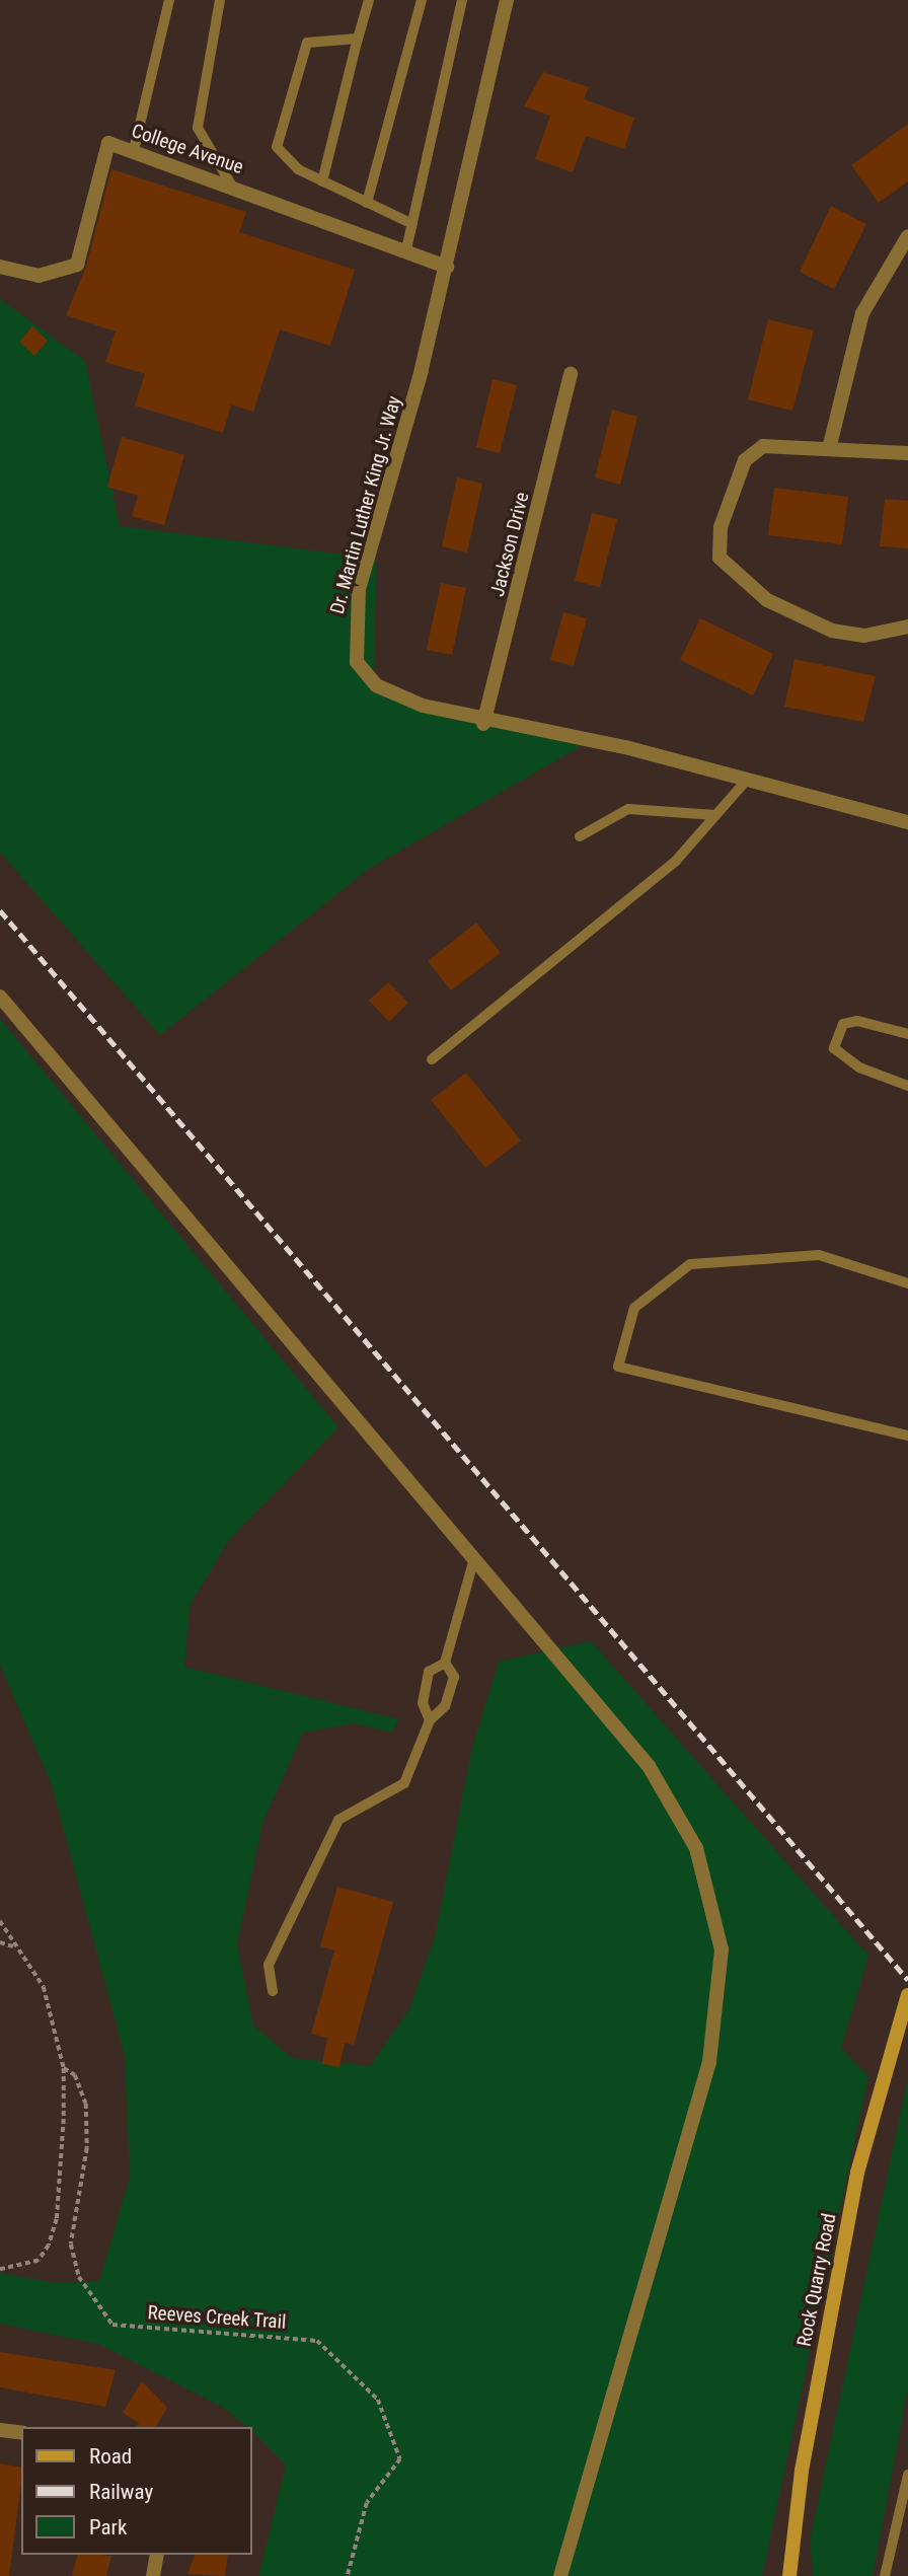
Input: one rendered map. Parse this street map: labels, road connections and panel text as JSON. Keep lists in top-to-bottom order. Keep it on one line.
{"streets":{"street":["College Avenue","Dr. Martin Luther King Jr. Way","Jackson Drive","Rock Quarry Road"],"path":["Reeves Creek Trail"]},"crossings":[["College Avenue","Dr. Martin Luther King Jr. Way"],["Dr. Martin Luther King Jr. Way","Jackson Drive"]],"legend":["Road","Railway","Park"]}
